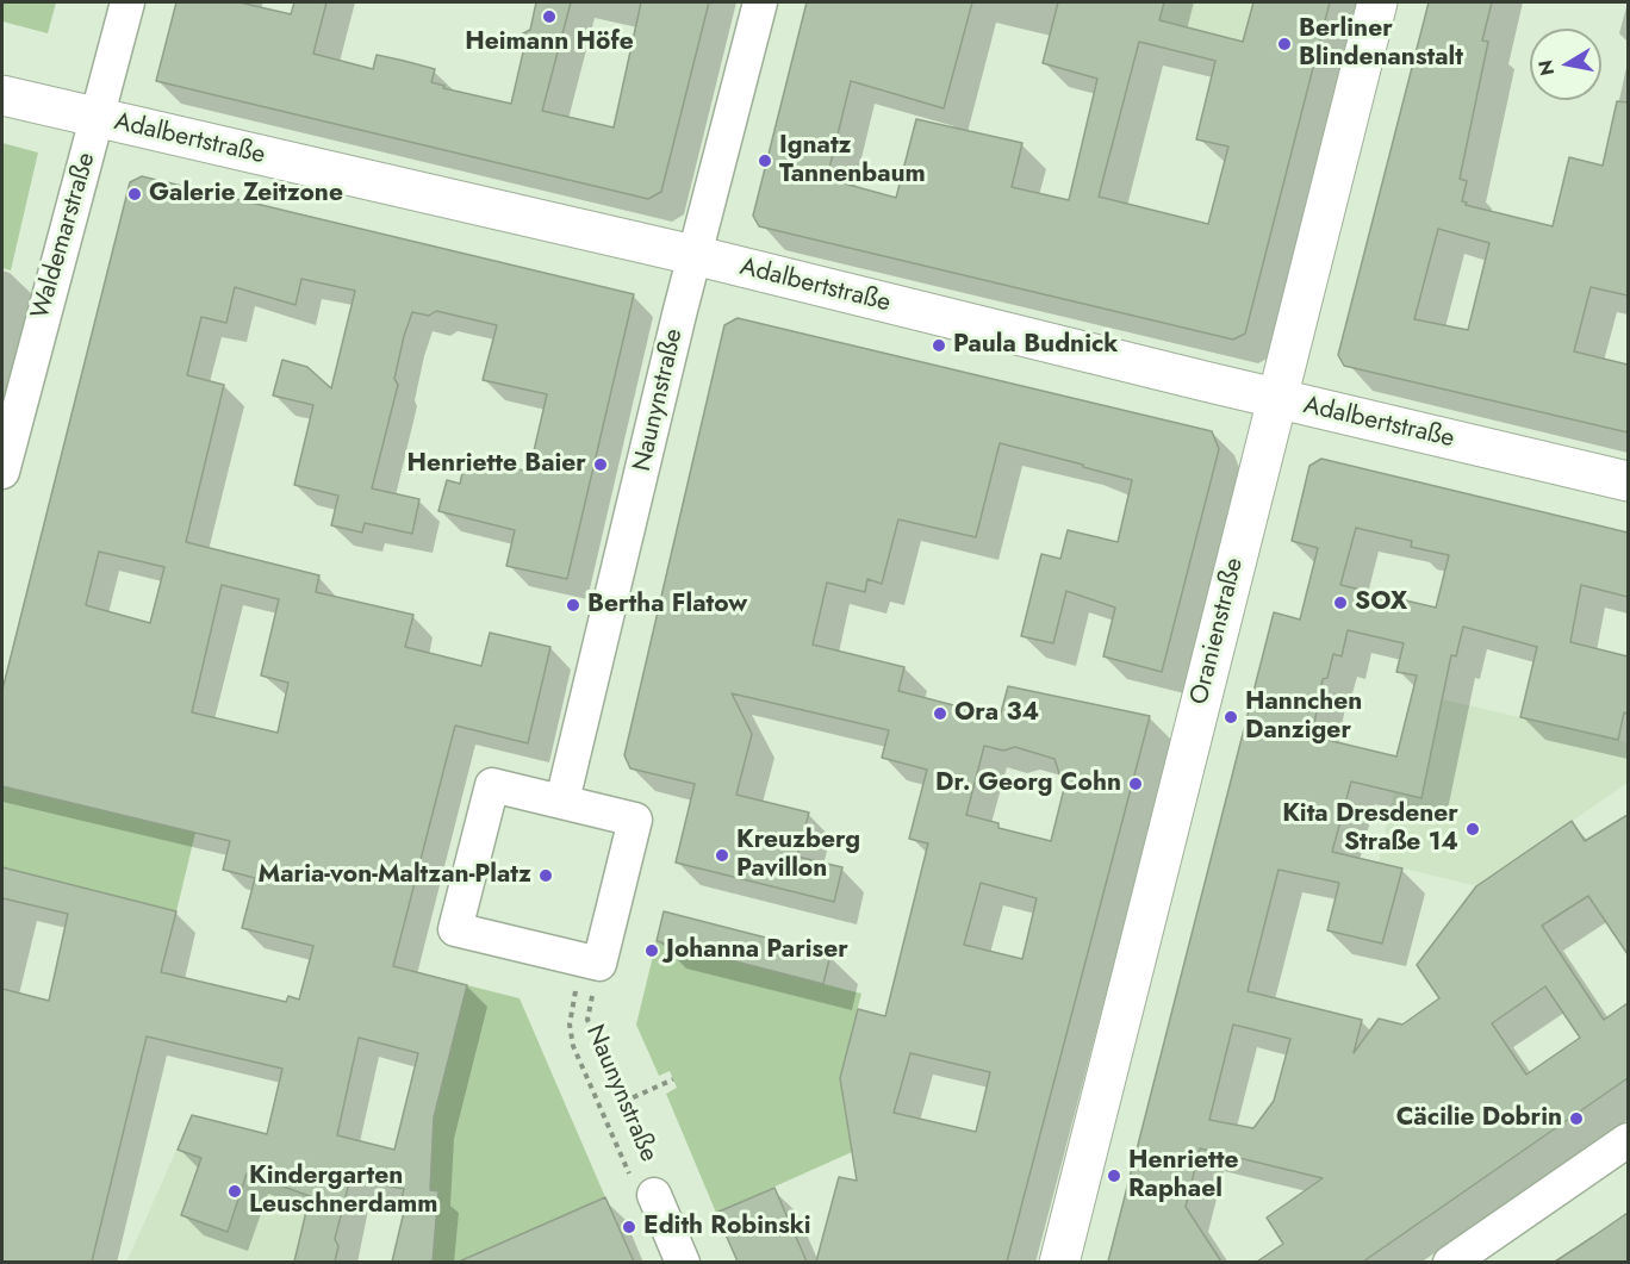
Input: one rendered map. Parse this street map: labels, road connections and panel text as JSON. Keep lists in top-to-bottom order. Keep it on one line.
{"streets":{"street":["Adalbertstraße","Waldemarstraße","Naunynstraße","Oranienstraße"]},"crossings":[["Adalbertstraße","Waldemarstraße"],["Adalbertstraße","Naunynstraße"],["Adalbertstraße","Oranienstraße"]],"places":["Heimann Höfe","Berliner Blindenanstalt","Ignatz Tannenbaum","Galerie Zeitzone","Paula Budnick","Henriette Baier","SOX","Bertha Flatow","Ora 34","Hannchen Danziger","Dr. Georg Cohn","Kita Dresdener Straße 14","Kreuzberg Pavillon","Maria-von-Maltzan-Platz","Johanna Pariser","Cäcilie Dobrin","Henriette Raphael","Kindergarten Leuschnerdamm","Edith Robinski"],"north":"left"}
